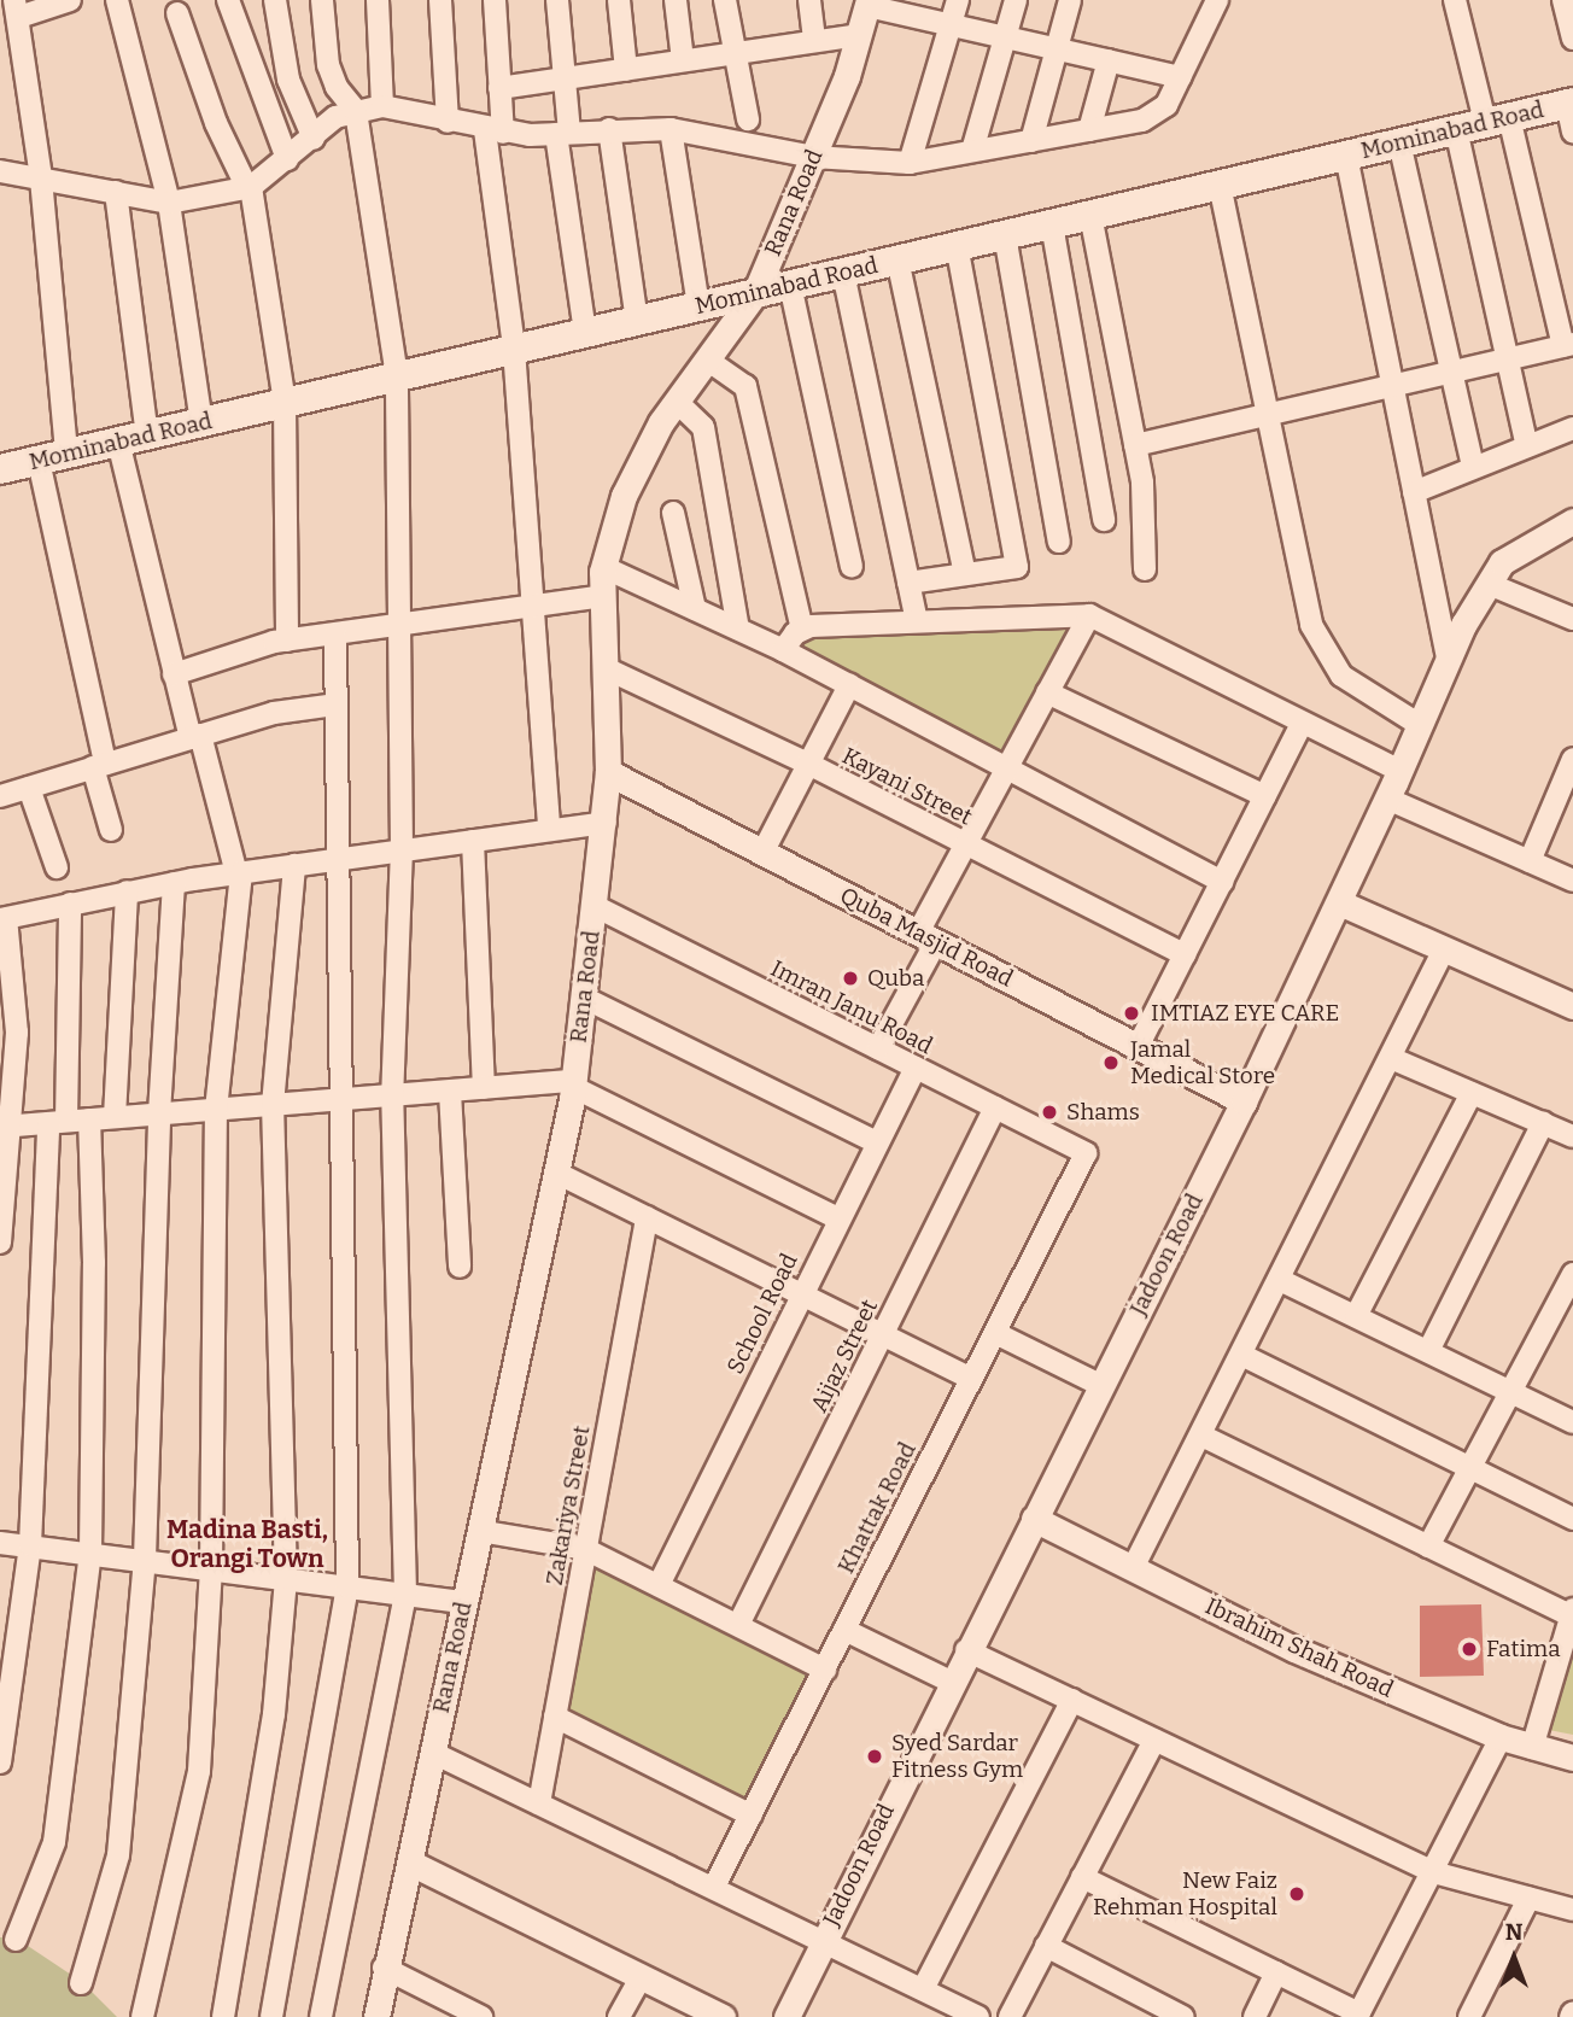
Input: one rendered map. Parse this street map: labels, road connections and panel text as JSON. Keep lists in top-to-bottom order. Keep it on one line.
{"streets":{"main road":["Mominabad Road"],"street":["Rana Road","Kayani Street","Quba Masjid Road","Imran Janu Road","Jadoon Road","School Road","Aijaz Street","Zakariya Street","Khattak Road","Ibrahim Shah Road"]},"crossings":[["Mominabad Road","Rana Road"],["Rana Road","Kayani Street"],["Rana Road","Quba Masjid Road"],["Rana Road","Imran Janu Road"],["Quba Masjid Road","Jadoon Road"],["Imran Janu Road","School Road"],["Imran Janu Road","Aijaz Street"],["Imran Janu Road","Khattak Road"],["Jadoon Road","Ibrahim Shah Road"]],"districts":["Madina Basti, Orangi Town"],"places":["Quba","IMTIAZ EYE CARE","Jamal Medical Store","Shams","Fatima","Syed Sardar Fitness Gym","New Faiz Rehman Hospital"],"north":"top"}
